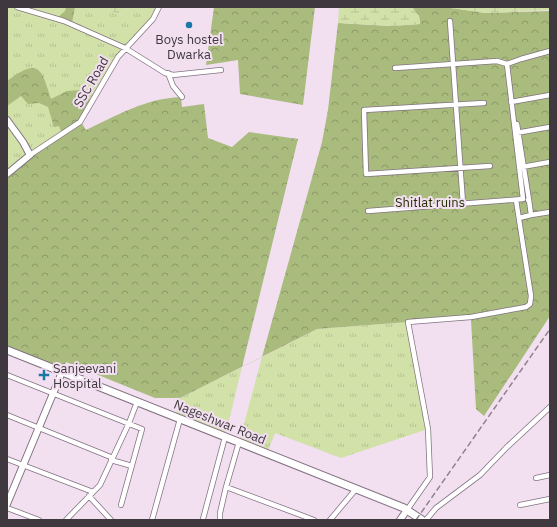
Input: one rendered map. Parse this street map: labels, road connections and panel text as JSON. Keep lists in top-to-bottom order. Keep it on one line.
{"streets":{"main road":["Nageshwar Road"],"street":["SSC Road"]},"parks":["Shitlat ruins"],"places":{"other":["Boys hostel Dwarka"],"health":["Sanjeevani Hospital"]}}
